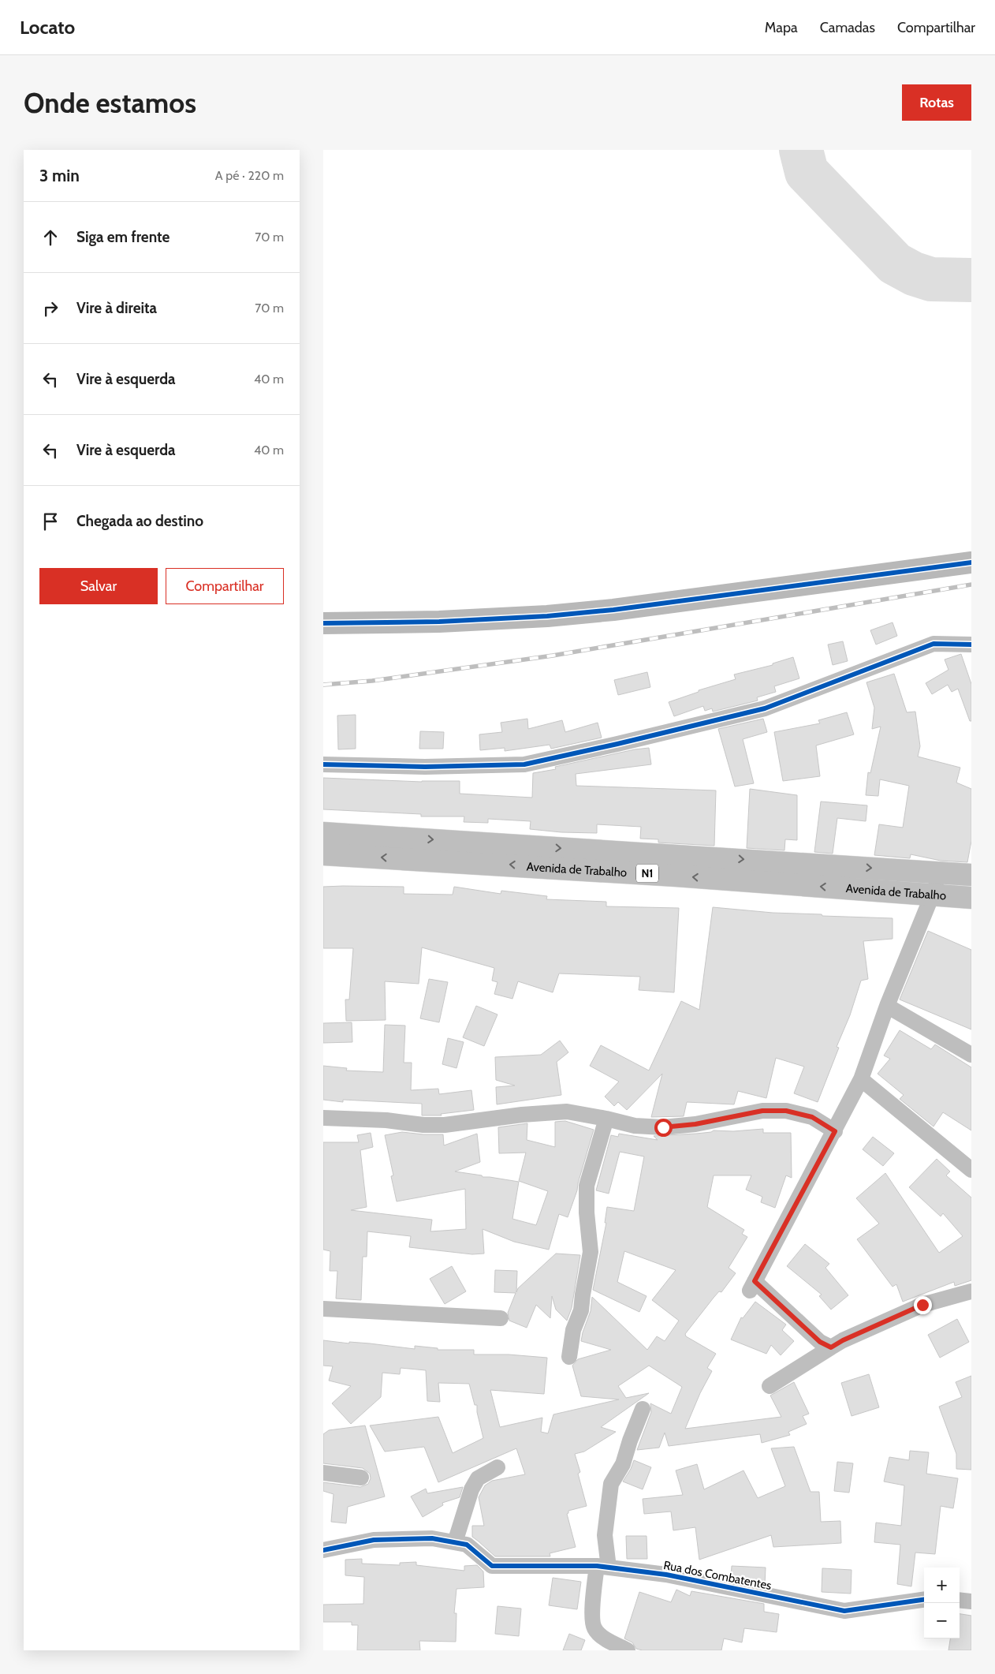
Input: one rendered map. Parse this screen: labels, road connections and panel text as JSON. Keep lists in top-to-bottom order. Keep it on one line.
{"streets":{"highway":["Avenida de Trabalho","N1"],"street":["Rua dos Combatentes"]},"page":{"header":"Locato","nav":["Mapa","Camadas","Compartilhar"],"buttons":["Rotas",["Salvar","Compartilhar"]],"title":"Onde estamos","heading":["3 min","A pé · 220 m"],"list":[["Siga em frente","70 m"],["Vire à direita","70 m"],["Vire à esquerda","40 m"],["Vire à esquerda","40 m"],"Chegada ao destino"],"map_buttons":["+","−"]}}
